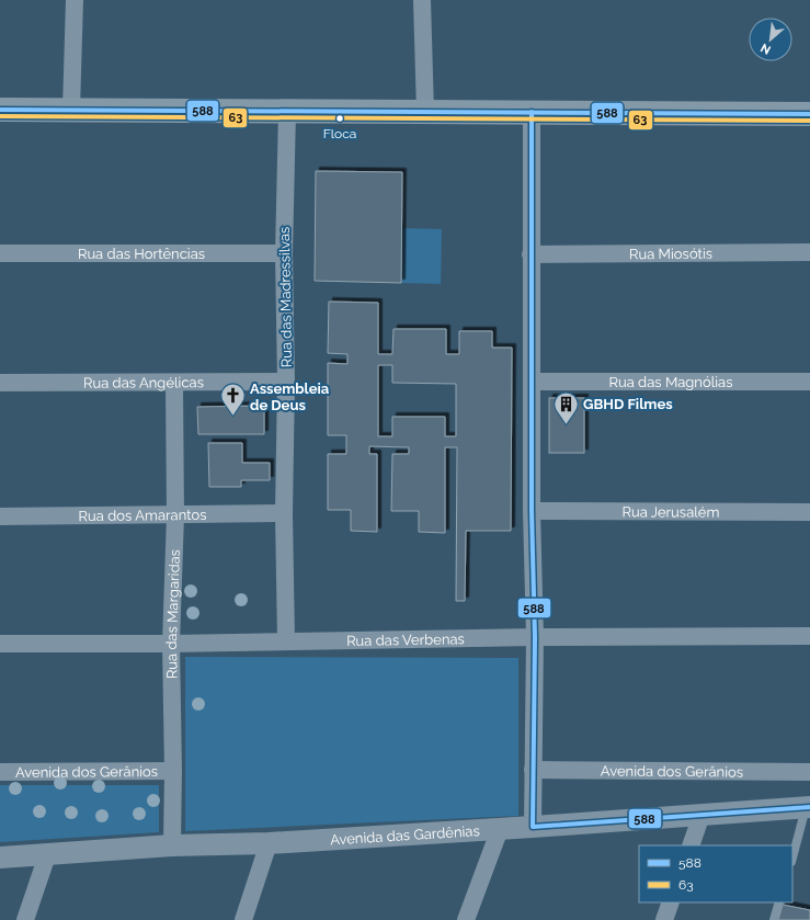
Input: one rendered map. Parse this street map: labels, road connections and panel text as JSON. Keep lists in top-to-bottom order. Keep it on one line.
{"streets":{"street":["Rua das Hortências","Rua Miosótis","Rua das Madressilvas","Rua das Magnólias","Rua das Angélicas","Rua Jerusalém","Rua dos Amarantos","Rua das Margaridas","Rua das Verbenas","Avenida dos Gerânios","Avenida das Gardênias"]},"crossings":[["Rua das Hortências","Rua das Madressilvas"],["Rua das Madressilvas","Rua das Angélicas"],["Rua das Madressilvas","Rua dos Amarantos"],["Rua das Madressilvas","Rua das Verbenas"],["Rua das Angélicas","Rua das Margaridas"],["Rua dos Amarantos","Rua das Margaridas"],["Rua das Margaridas","Rua das Verbenas"],["Rua das Margaridas","Avenida dos Gerânios"],["Rua das Margaridas","Avenida das Gardênias"]],"places":{"other":["Floca"],"church":["Assembleia de Deus"],"building":["GBHD Filmes"]},"lines":["transit line 588","transit line 63"],"legend":["588","63"],"north":"bottom left"}
